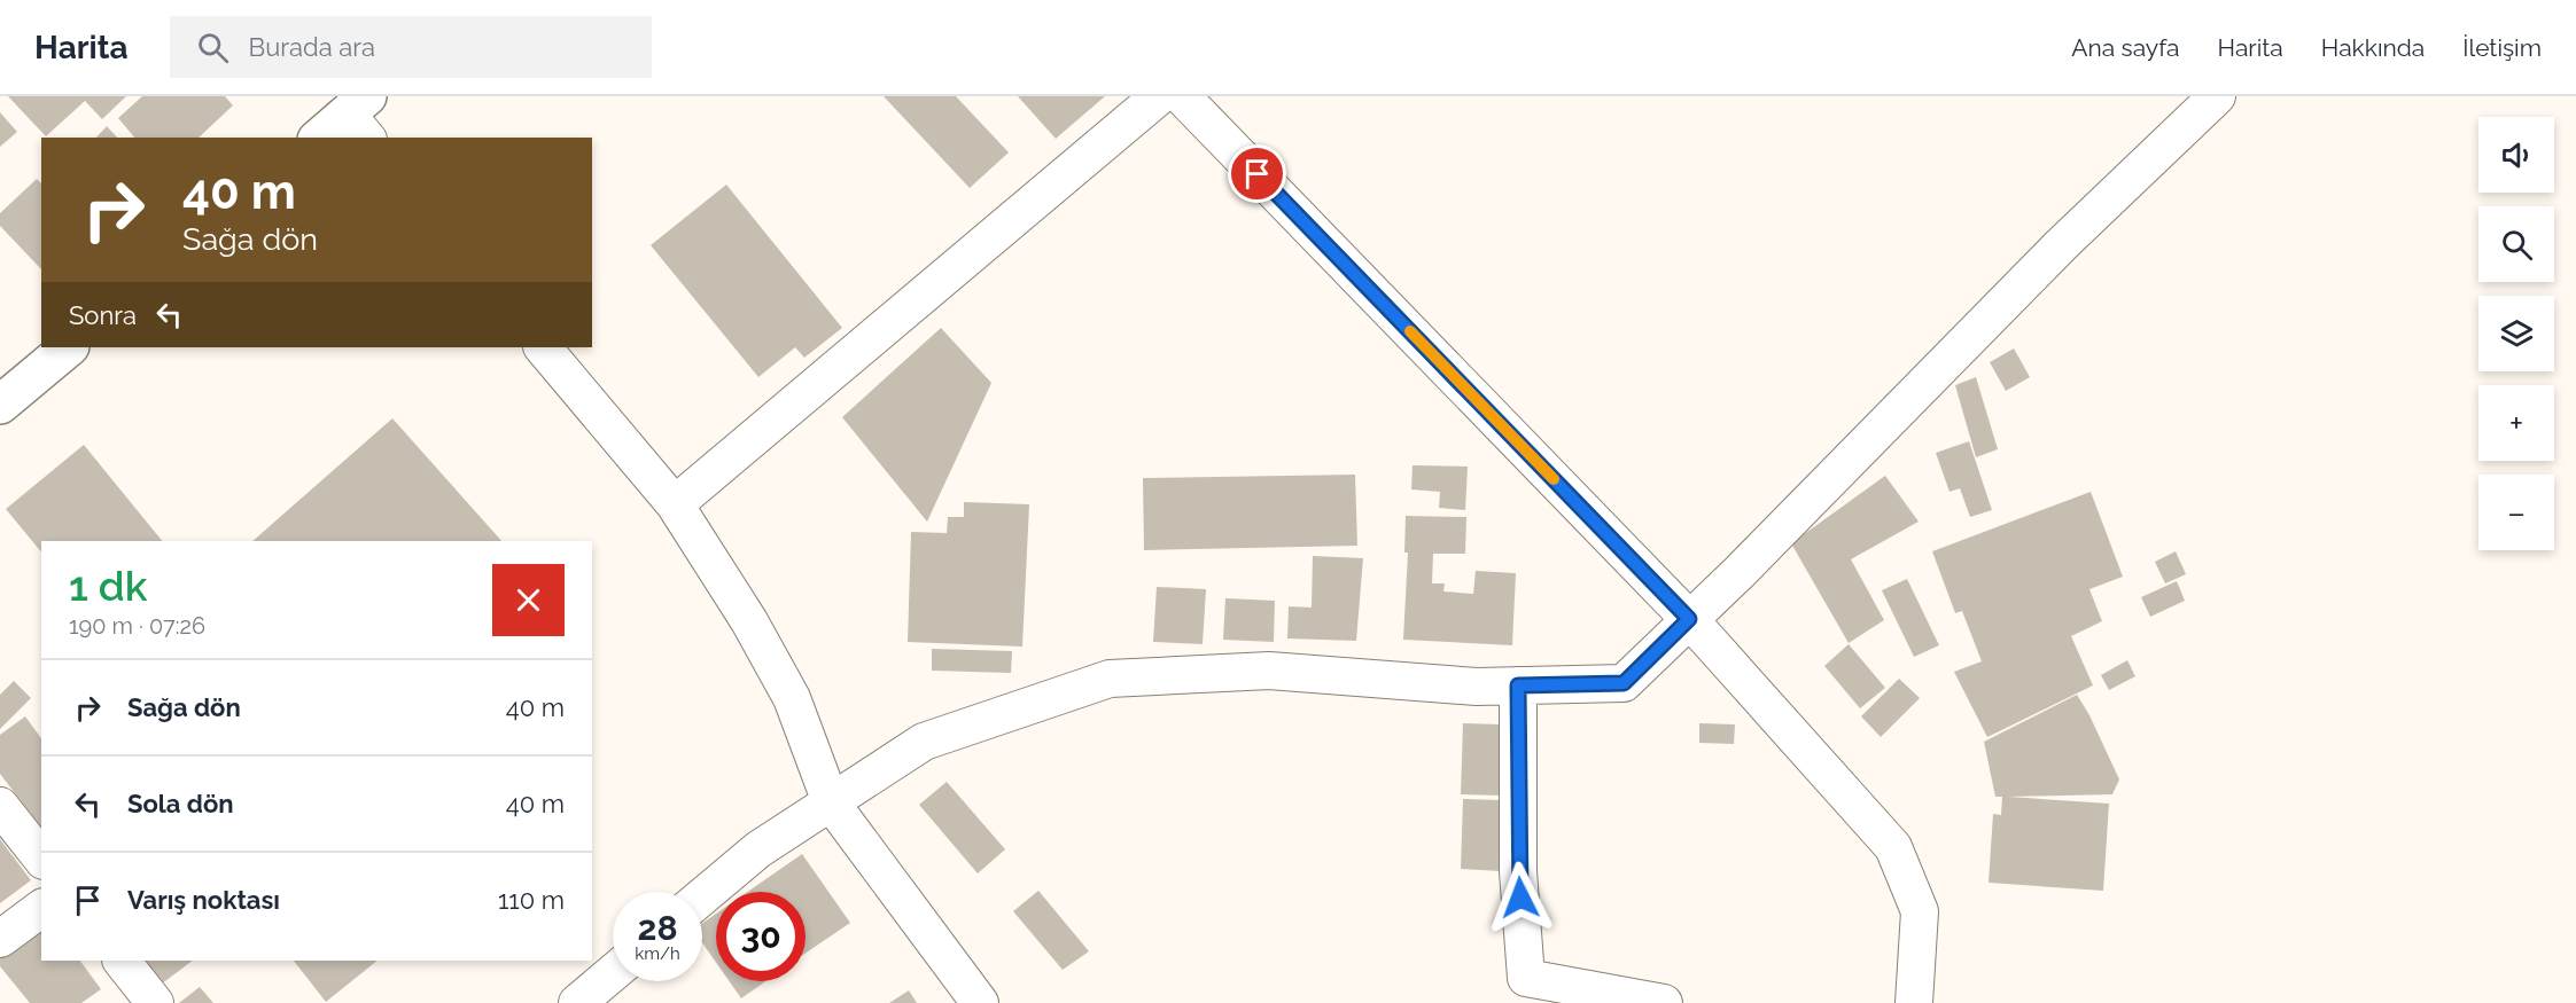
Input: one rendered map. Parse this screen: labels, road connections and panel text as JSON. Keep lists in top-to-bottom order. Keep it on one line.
{"page":{"header":"Harita","search":"Burada ara","nav":["Ana sayfa","Harita","Hakkında","İletişim"],"map_buttons":["+","−"],"turn":["40 m","Sağa dön"],"then":"Sonra","heading":["1 dk","190 m · 07:26"],"list":[{"name":"Sağa dön","value":"40 m"},{"name":"Sola dön","value":"40 m"},{"name":"Varış noktası","value":"110 m"}],"speed":"28 km/h","limit":"30"}}
